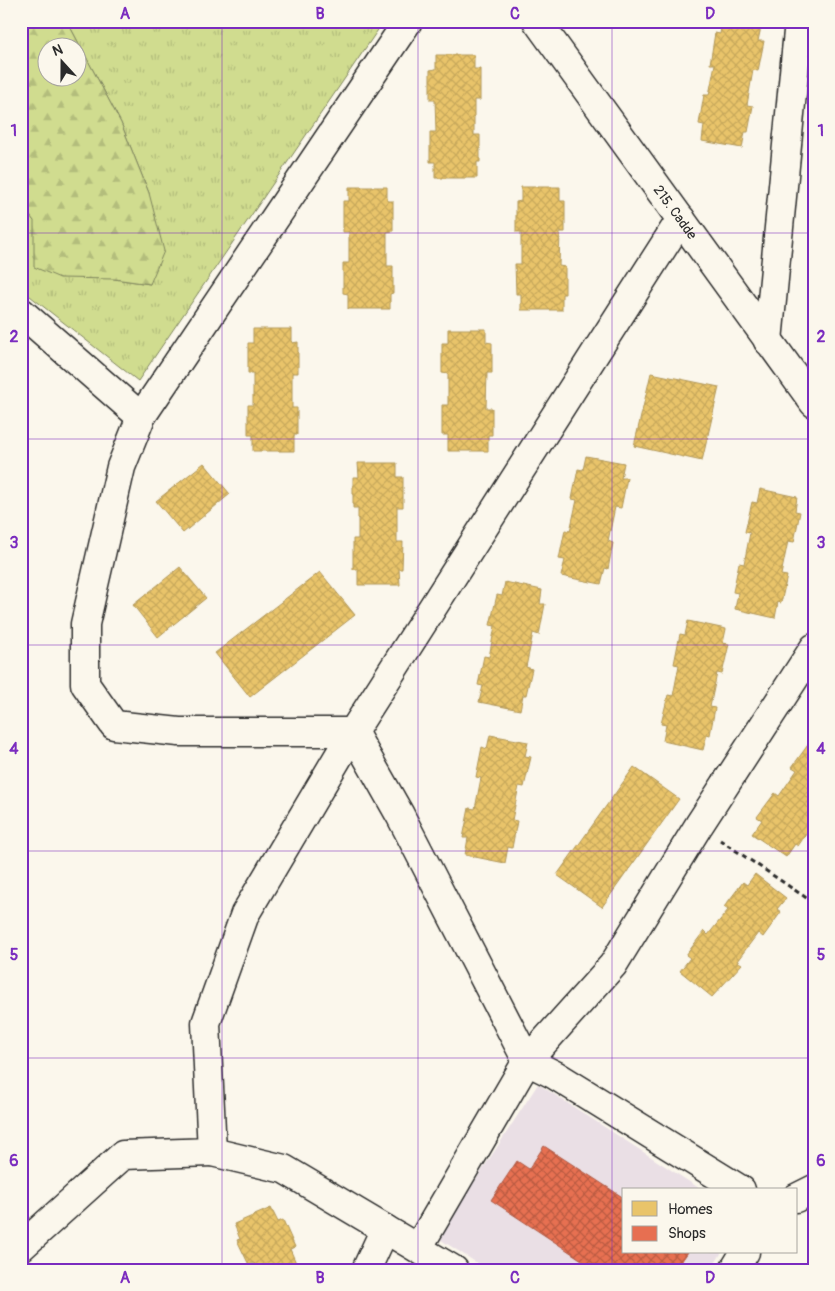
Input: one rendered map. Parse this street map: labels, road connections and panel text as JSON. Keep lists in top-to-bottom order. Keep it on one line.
{"streets":{"street":["215. Cadde"]},"legend":["Homes","Shops"],"north":"top","grid":{"columns":["A","B","C","D"],"rows":["1","2","3","4","5","6"]}}
